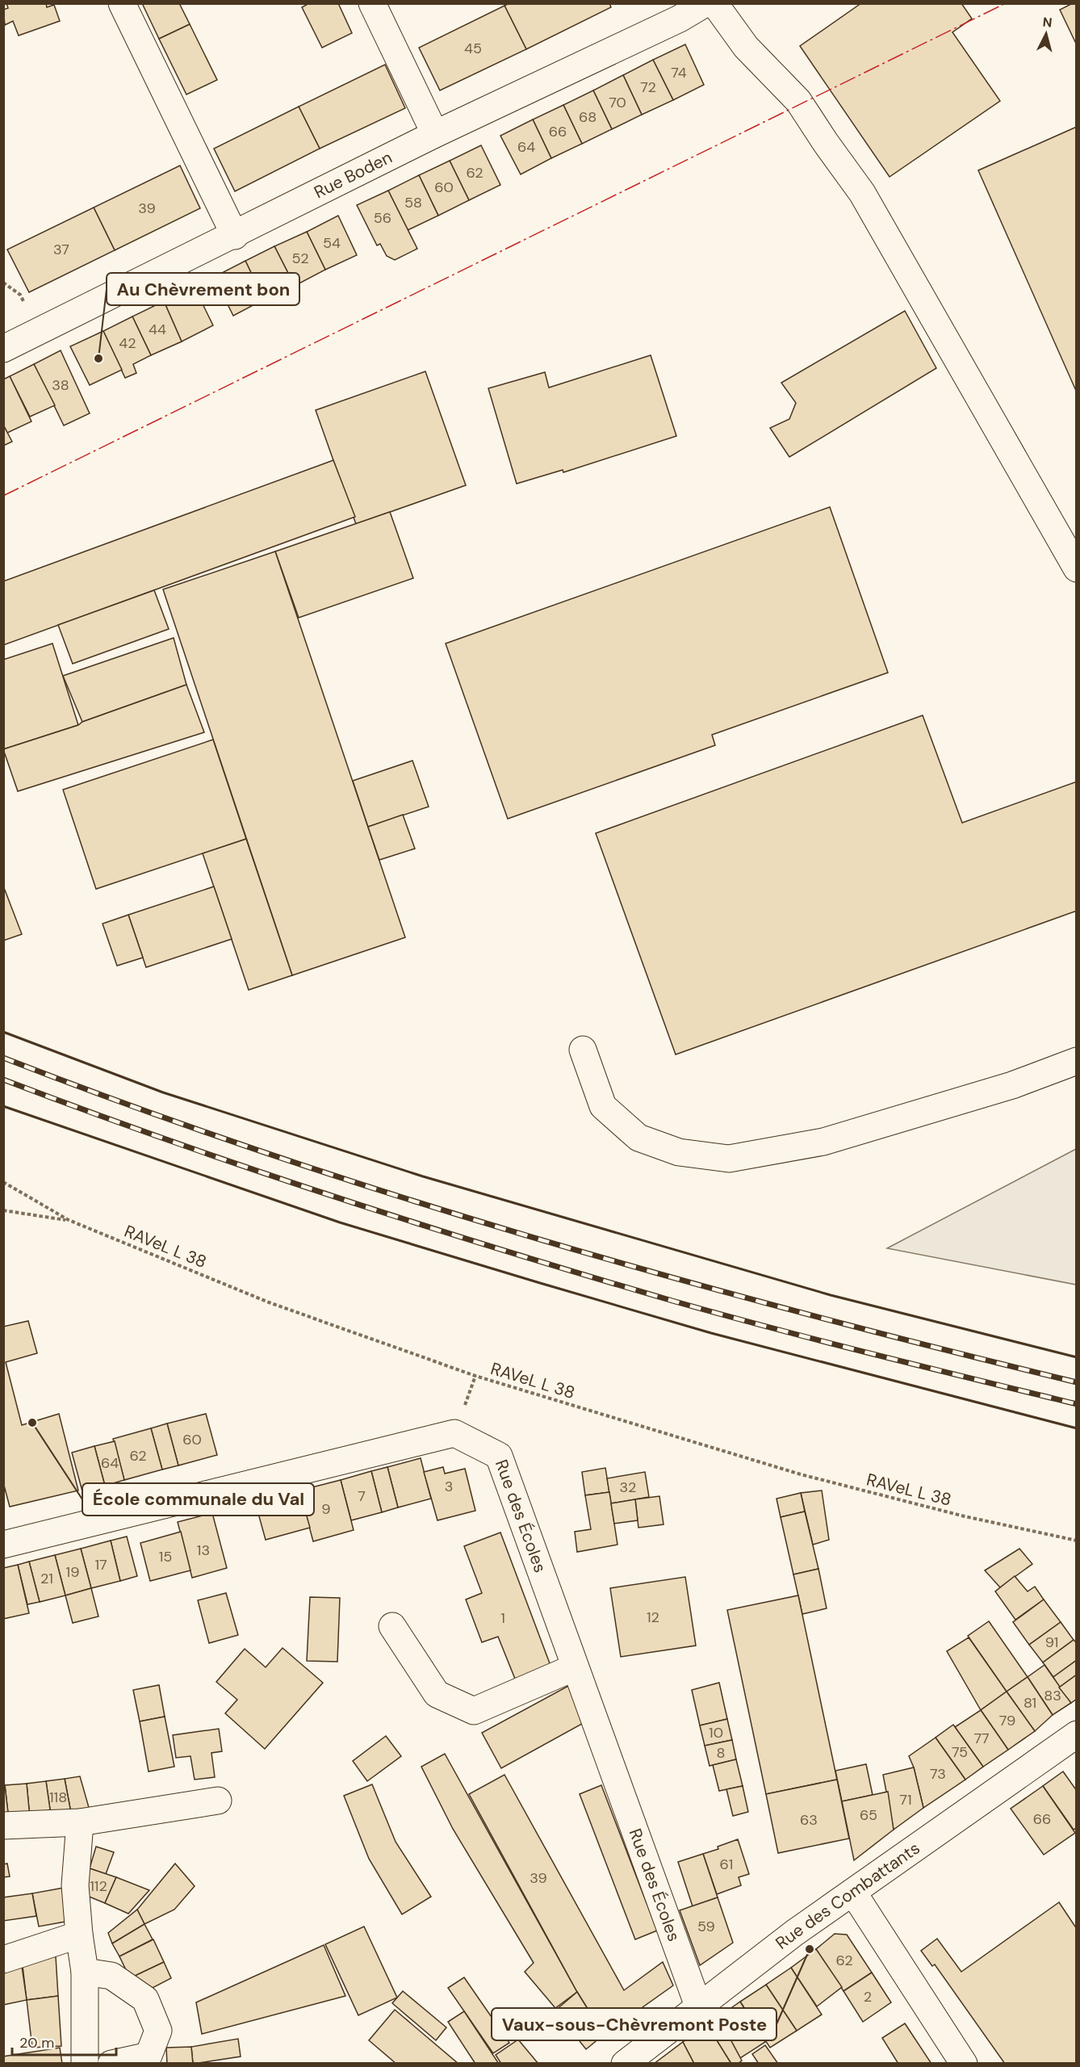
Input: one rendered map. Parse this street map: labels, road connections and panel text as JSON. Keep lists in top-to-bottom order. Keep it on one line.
{"streets":{"street":["Rue Boden","Rue des Écoles","Rue des Combattants"],"path":["RAVeL L 38"]},"crossings":[["Rue des Écoles","Rue des Combattants"]],"places":["Au Chèvrement bon","École communale du Val","Vaux-sous-Chèvremont Poste"],"house_numbers":["45","74","72","70","68","66","64","62","60","58","39","56","54","37","52","44","42","38","60","62","64","3","32","7","9","13","15","17","19","21","12","1","91","83","81","79","10","77","75","8","73","118","71","65","66","63","61","39","112","59","62","2"],"scale_bar":"20 m","north":"top"}
